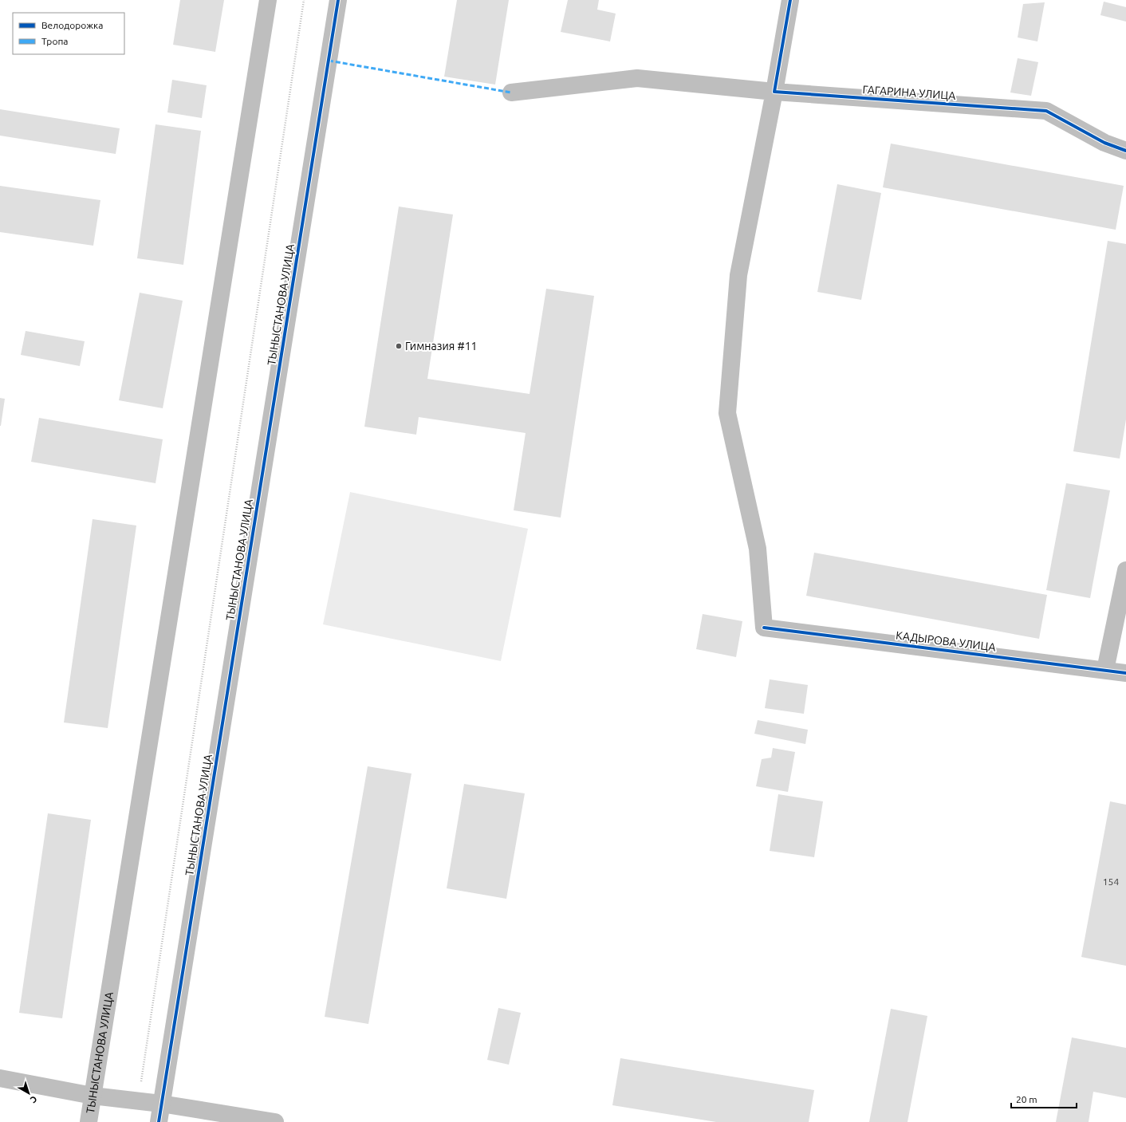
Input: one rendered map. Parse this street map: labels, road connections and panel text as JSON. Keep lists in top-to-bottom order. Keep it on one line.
{"streets":{"street":["ГАГАРИНА УЛИЦА","ТЫНЫСТАНОВА УЛИЦА","КАДЫРОВА УЛИЦА"]},"crossings":[["ГАГАРИНА УЛИЦА","КАДЫРОВА УЛИЦА"]],"places":["Гимназия #11"],"house_numbers":["154"],"legend":["Велодорожка","Тропа"],"scale_bar":"20 m","north":"bottom right"}
